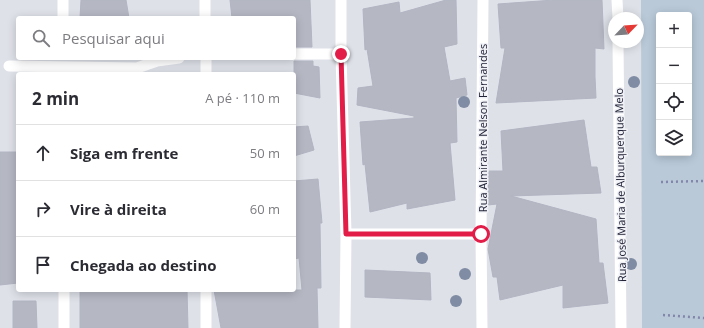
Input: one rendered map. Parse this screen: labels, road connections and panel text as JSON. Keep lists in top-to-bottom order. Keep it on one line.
{"streets":{"street":["Rua Almirante Nelson Fernandes","Rua José Maria de Alburquerque Melo"]},"north":"top right","page":{"map_buttons":["+","−"],"search":"Pesquisar aqui","heading":["2 min","A pé · 110 m"],"list":[["Siga em frente","50 m"],["Vire à direita","60 m"],"Chegada ao destino"]}}
